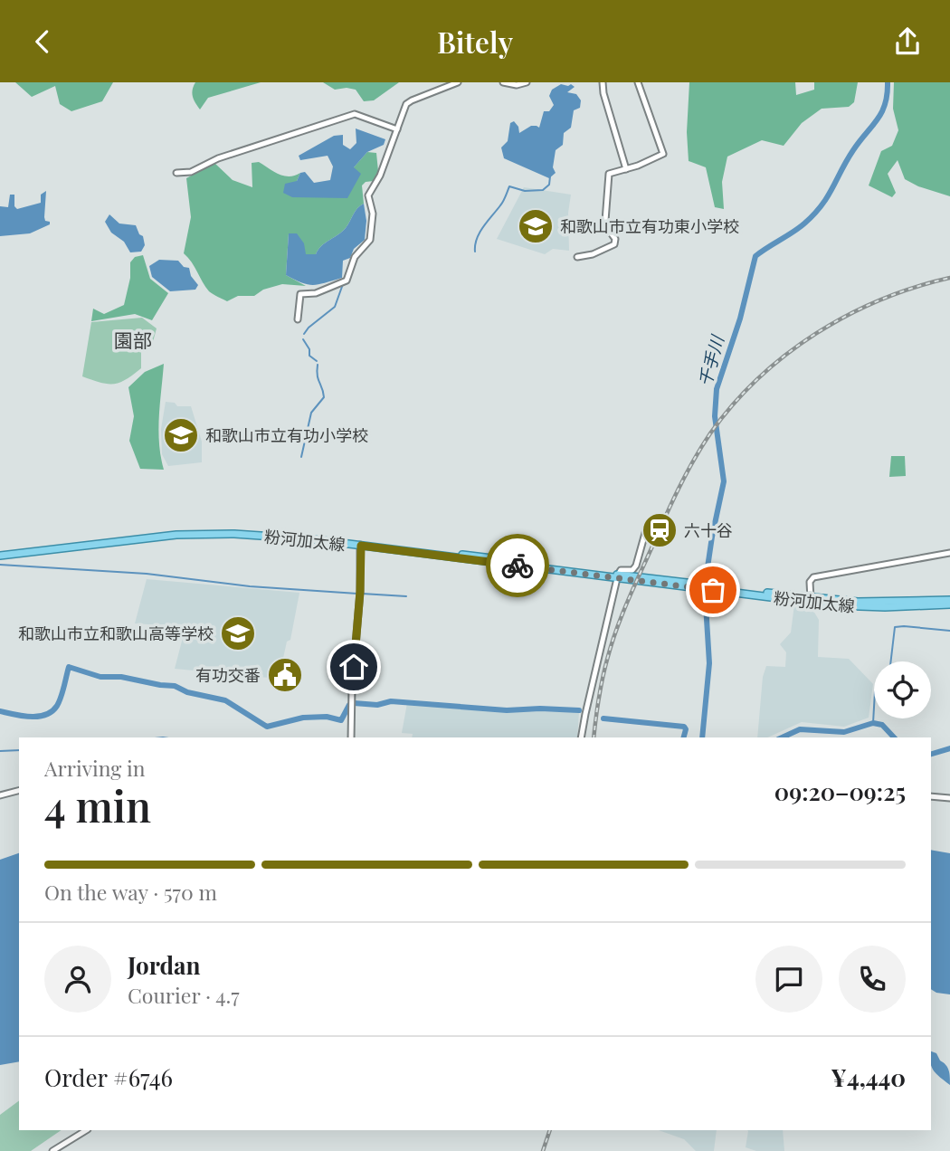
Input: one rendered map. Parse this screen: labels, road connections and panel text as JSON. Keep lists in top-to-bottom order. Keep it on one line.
{"streets":{"main road":["粉河加太線"]},"districts":["園部"],"water":["千手川"],"places":{"school or university":["和歌山市立有功東小学校","和歌山市立有功小学校","和歌山市立和歌山高等学校"],"station":["六十谷"],"public building":["有功交番"]},"page":{"header":"Bitely","heading":["4 min","Arriving in","09:20–09:25"],"panel":["Jordan","Courier · 4.7","Order #6746","¥4,440"],"bar":"On the way · 570 m"}}
